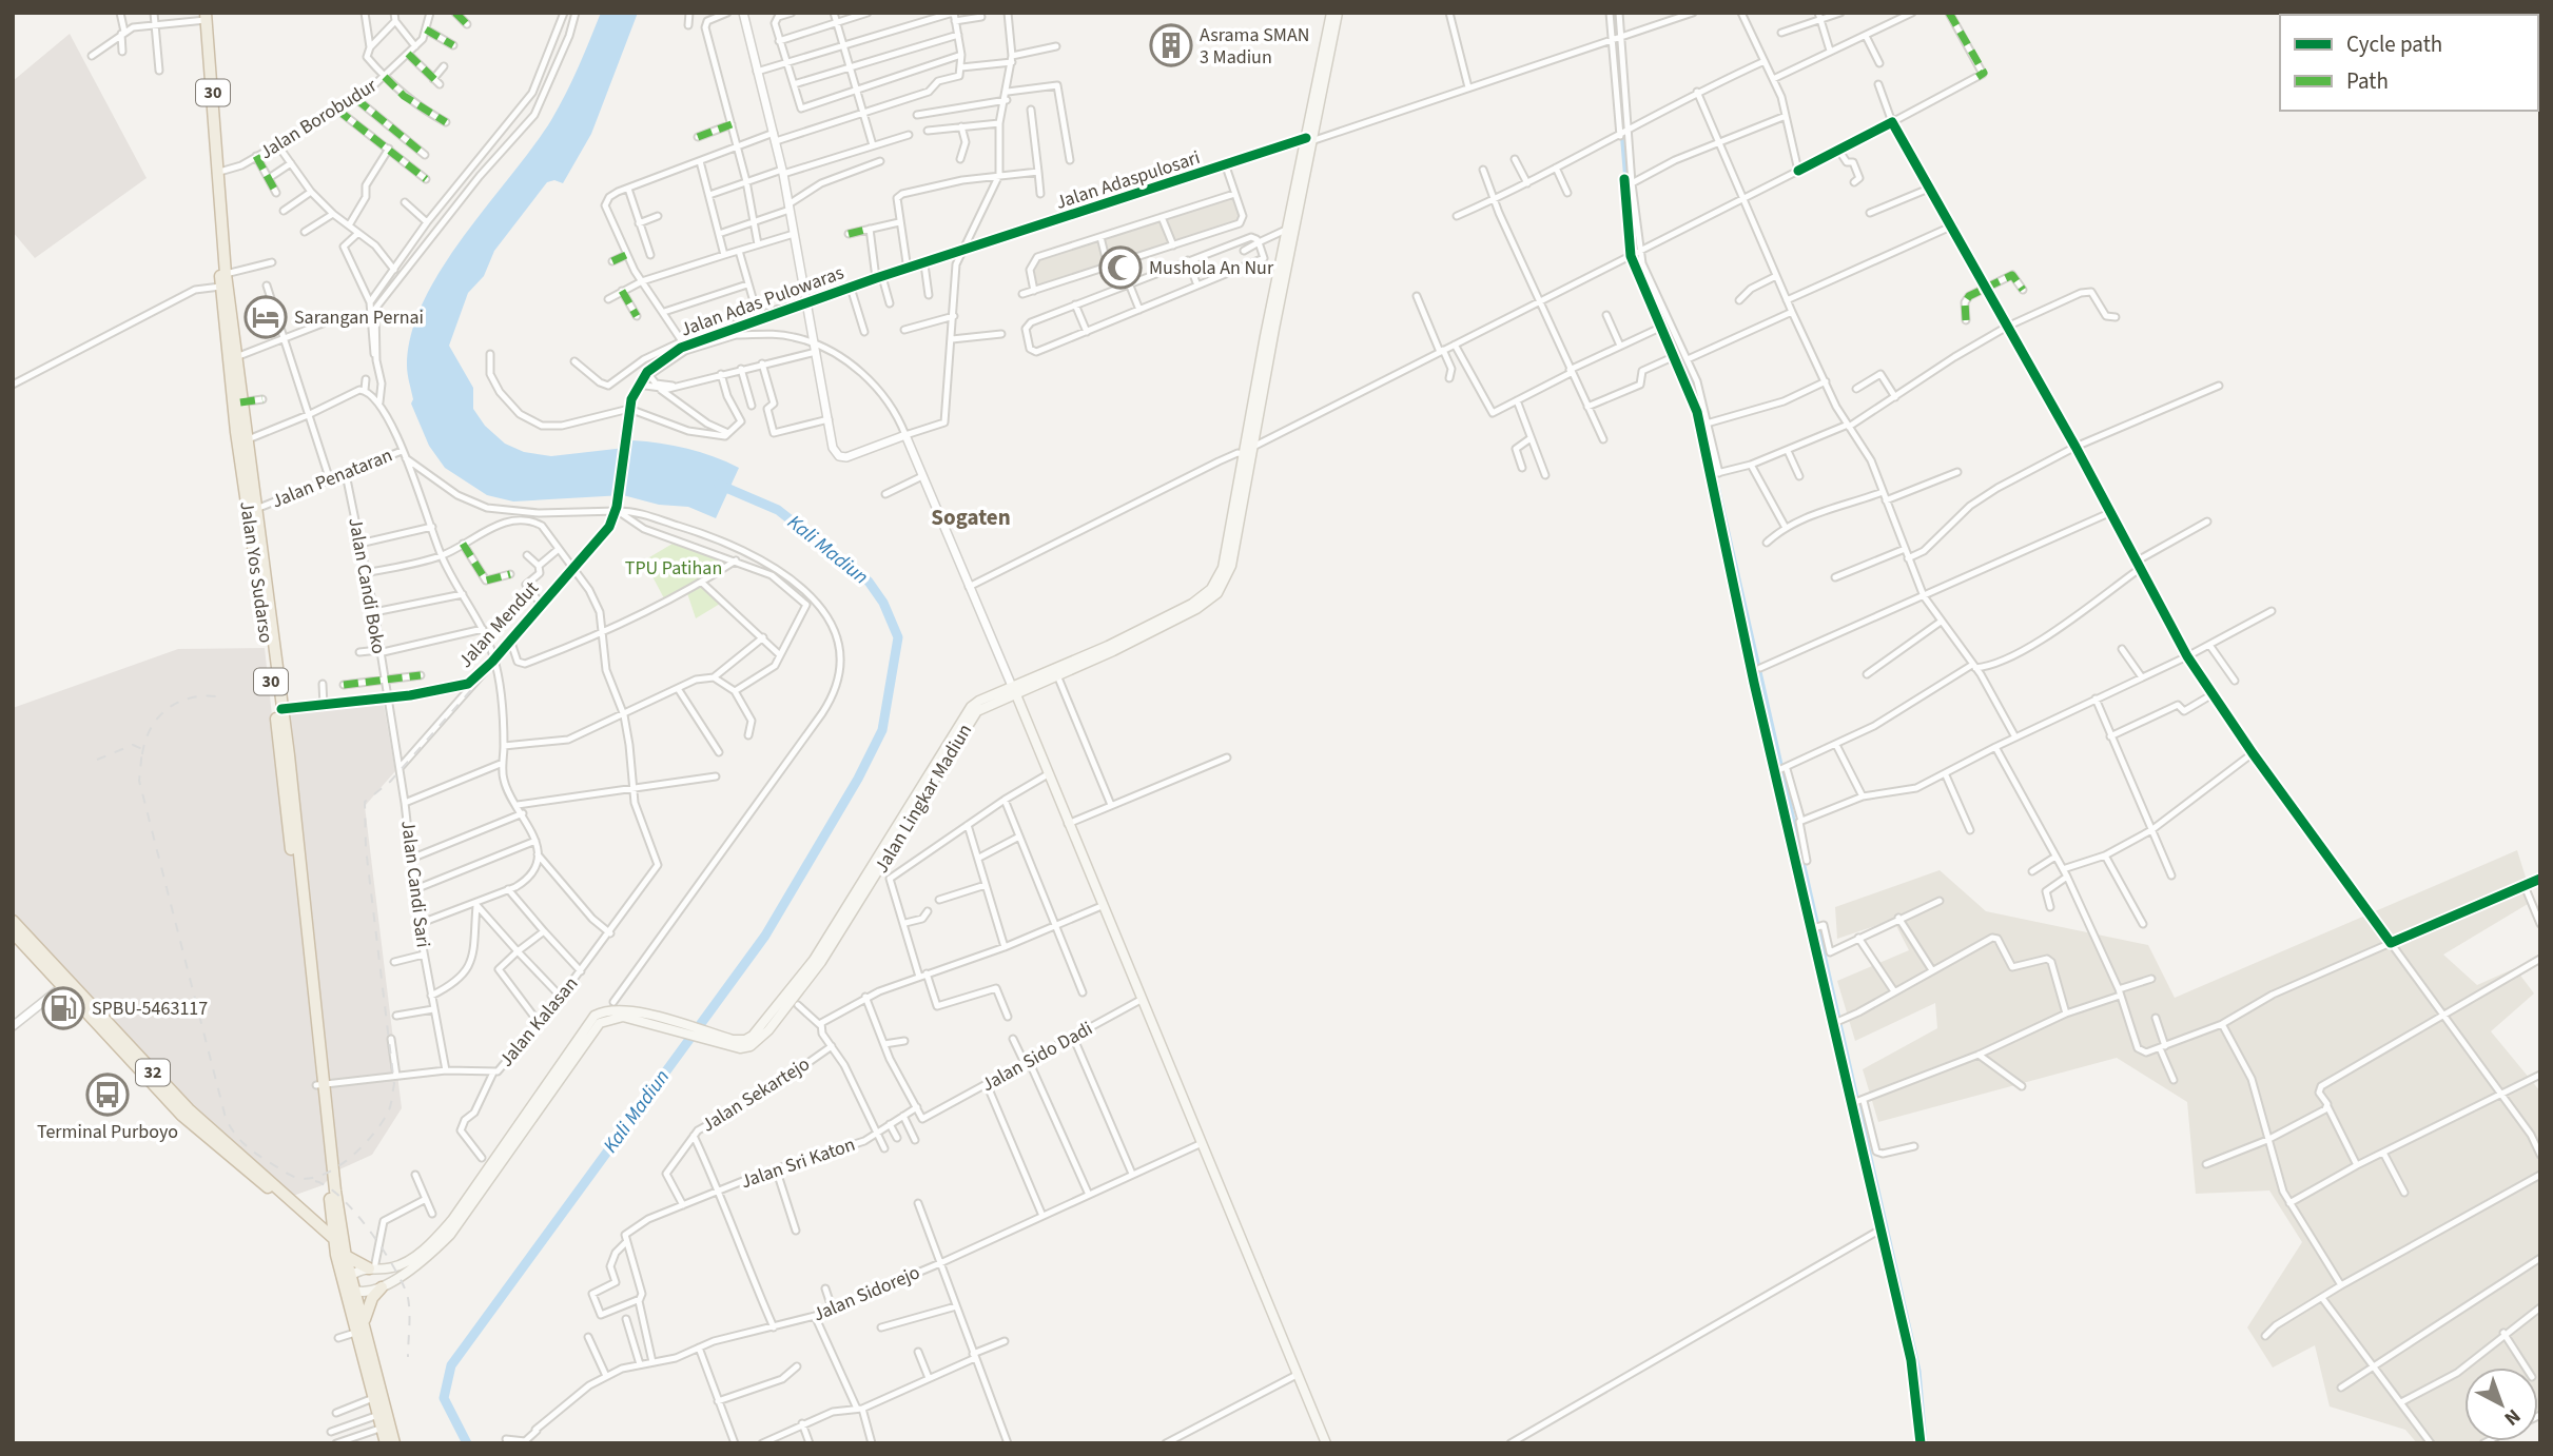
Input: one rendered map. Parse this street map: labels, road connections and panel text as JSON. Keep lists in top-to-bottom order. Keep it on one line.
{"streets":{"highway":["30","Jalan Yos Sudarso","32"],"main road":["Jalan Lingkar Madiun"],"street":["Jalan Borobudur","Jalan Adaspulosari","Jalan Adas Pulowaras","Jalan Penataran","Jalan Candi Boko","Jalan Mendut","Jalan Candi Sari","Jalan Kalasan","Jalan Sido Dadi","Jalan Sekartejo","Jalan Sri Katon","Jalan Sidorejo"]},"crossings":[["30","Jalan Yos Sudarso"],["30","32"],["Jalan Borobudur","Jalan Yos Sudarso"],["Jalan Adaspulosari","Jalan Adas Pulowaras"],["Jalan Adaspulosari","Jalan Lingkar Madiun"],["Jalan Adas Pulowaras","Jalan Mendut"],["Jalan Penataran","Jalan Yos Sudarso"],["Jalan Penataran","Jalan Candi Boko"],["Jalan Penataran","Jalan Mendut"],["Jalan Yos Sudarso","Jalan Mendut"],["Jalan Yos Sudarso","Jalan Kalasan"],["Jalan Candi Boko","Jalan Mendut"],["Jalan Candi Boko","Jalan Candi Sari"],["Jalan Mendut","Jalan Candi Sari"],["Jalan Lingkar Madiun","32"],["Jalan Candi Sari","Jalan Kalasan"],["Jalan Sido Dadi","Jalan Sri Katon"],["Jalan Sekartejo","Jalan Sri Katon"],["Jalan Sekartejo","Jalan Sidorejo"]],"districts":["Sogaten"],"water":["Kali Madiun"],"parks":["TPU Patihan"],"places":{"building":["Asrama SMAN 3 Madiun"],"mosque":["Mushola An Nur"],"hotel":["Sarangan Pernai"],"fuel station":["SPBU-5463117"],"bus stop":["Terminal Purboyo"]},"legend":["Cycle path","Path"],"north":"bottom right"}
